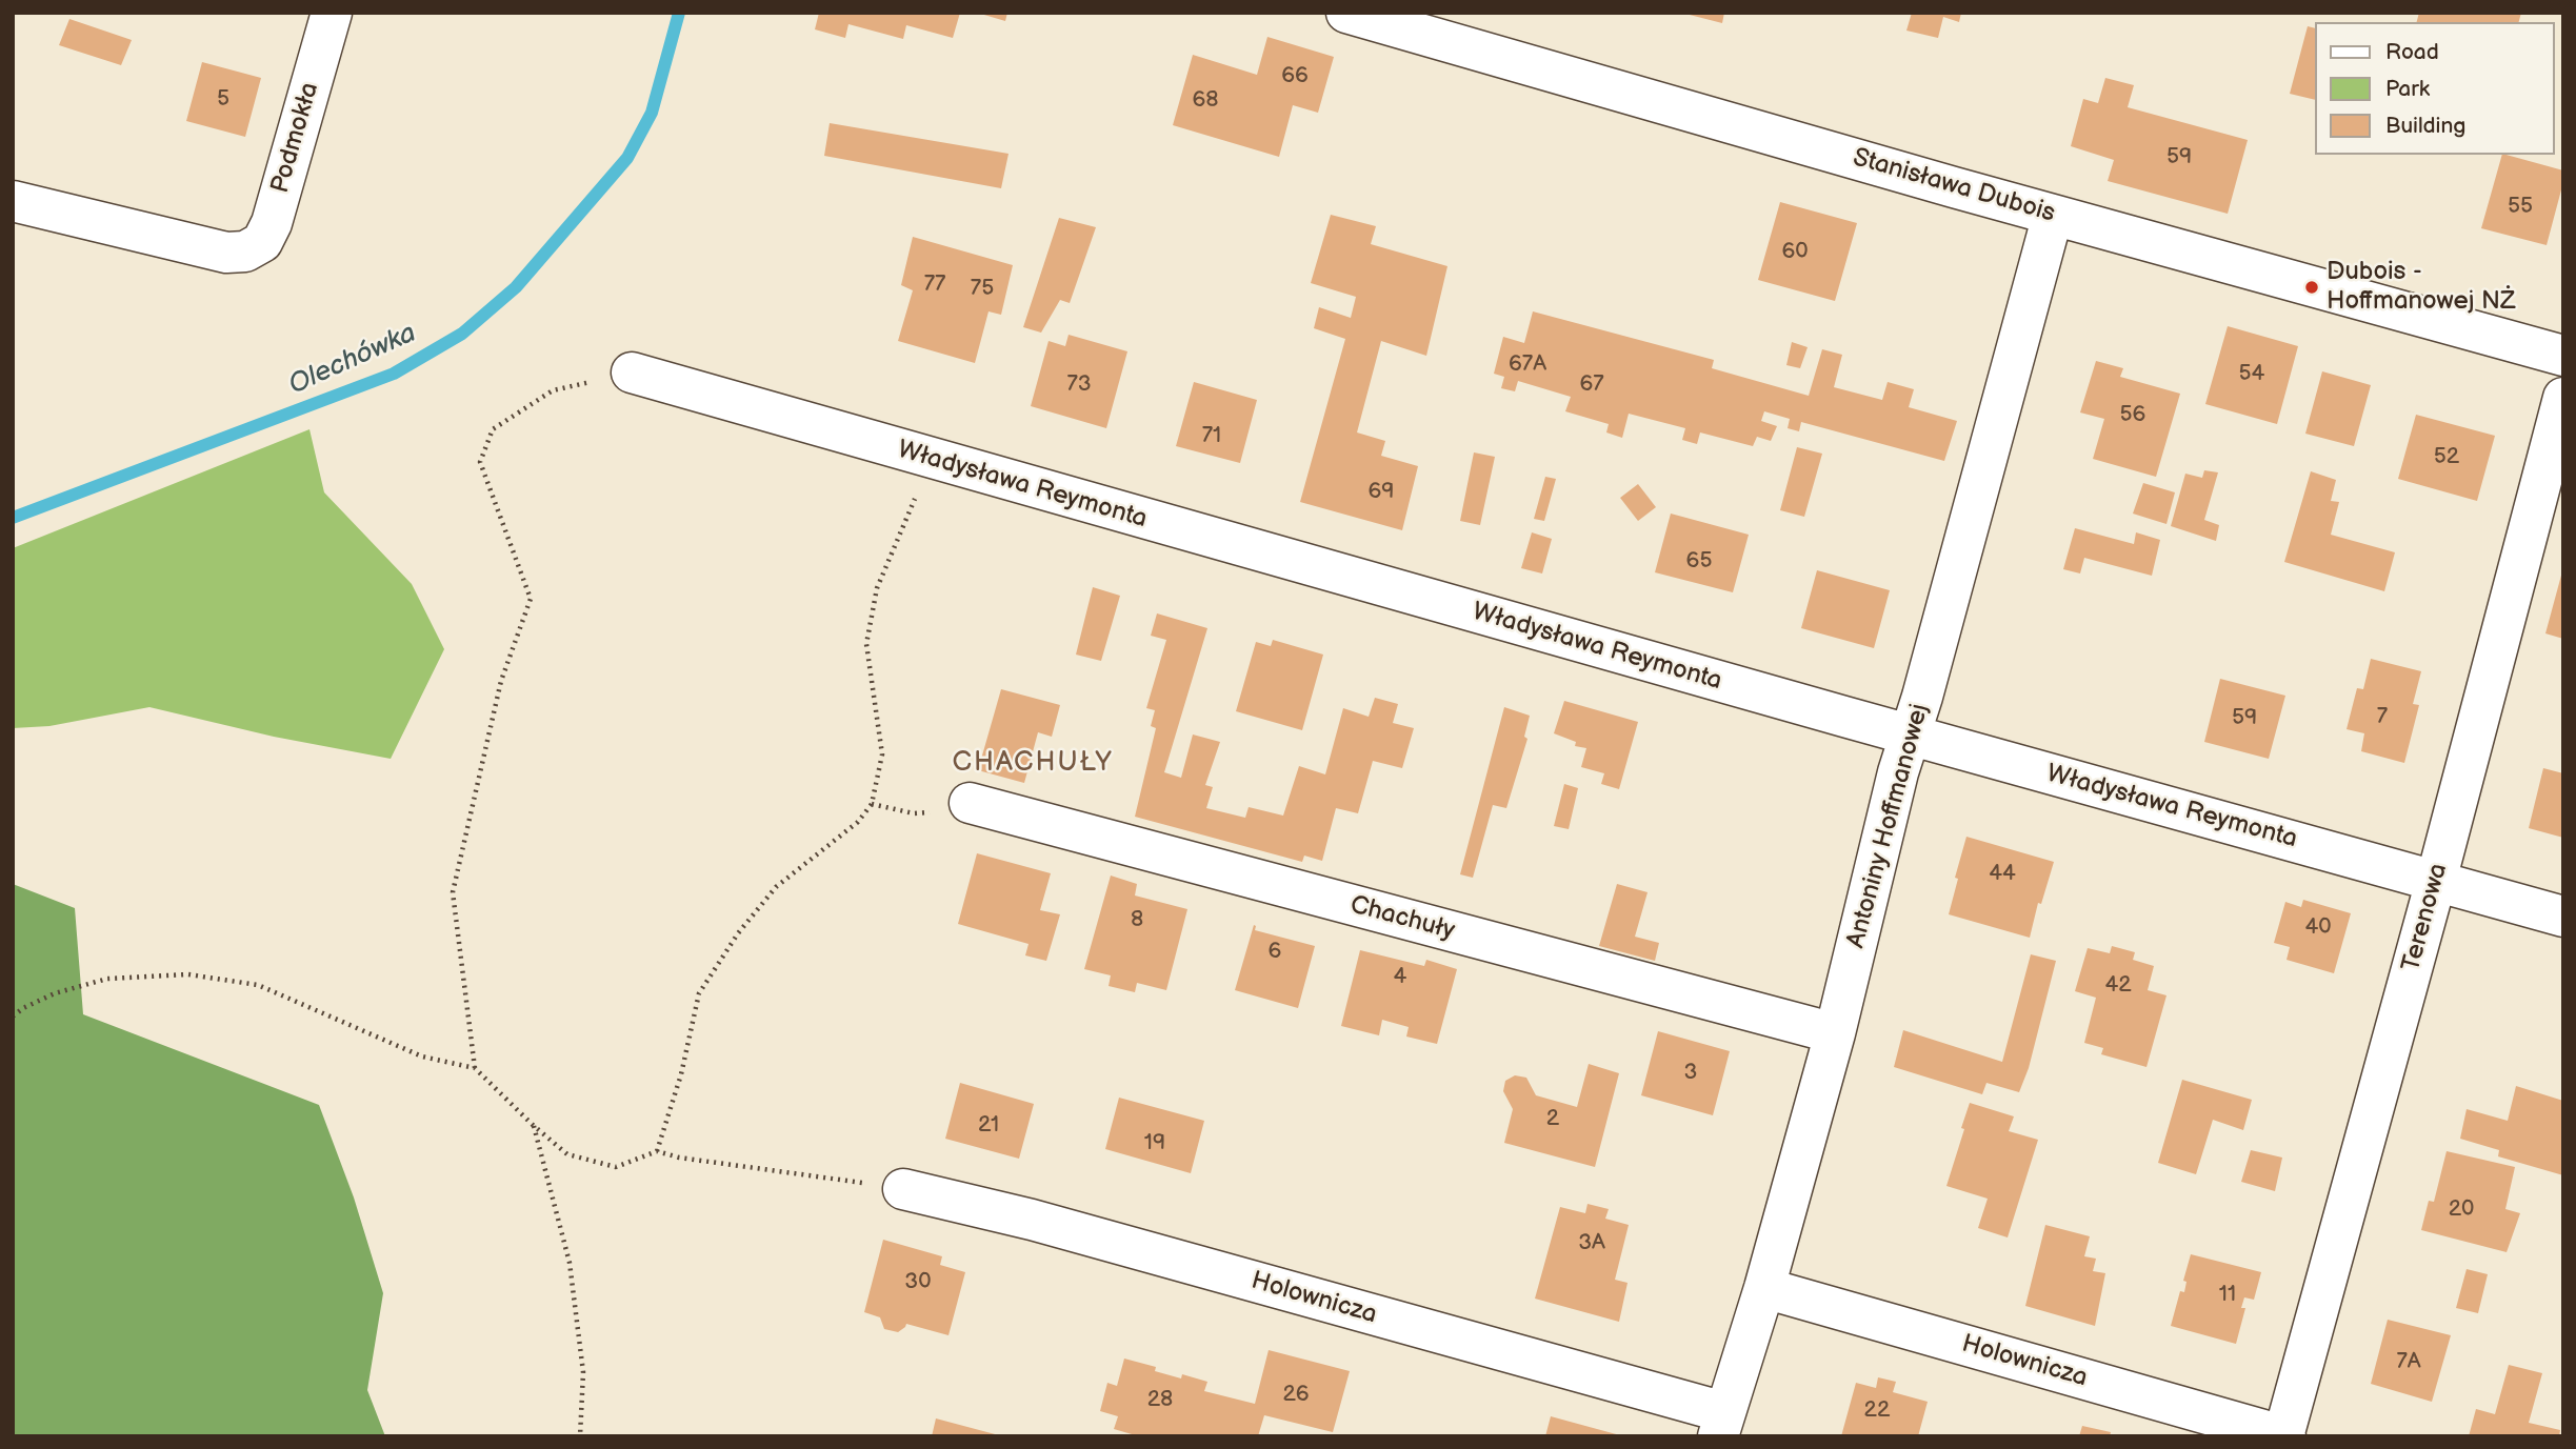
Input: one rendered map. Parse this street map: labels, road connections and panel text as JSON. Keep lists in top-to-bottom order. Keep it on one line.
{"streets":{"street":["Podmokła","Stanisława Dubois","Władysława Reymonta","Antoniny Hoffmanowej","Terenowa","Chachuły","Holownicza"]},"crossings":[["Stanisława Dubois","Antoniny Hoffmanowej"],["Władysława Reymonta","Antoniny Hoffmanowej"],["Władysława Reymonta","Terenowa"],["Antoniny Hoffmanowej","Chachuły"],["Antoniny Hoffmanowej","Holownicza"],["Terenowa","Holownicza"]],"districts":["CHACHUŁY"],"water":["Olechówka"],"places":["Dubois - Hoffmanowej NŻ"],"house_numbers":["66","5","68","59","55","60","77","75","67A","54","73","67","56","71","52","69","65","7","59","44","8","40","6","4","42","3","2","21","19","20","3A","30","11","7A","26","28","22"],"legend":["Road","Park","Building"]}
